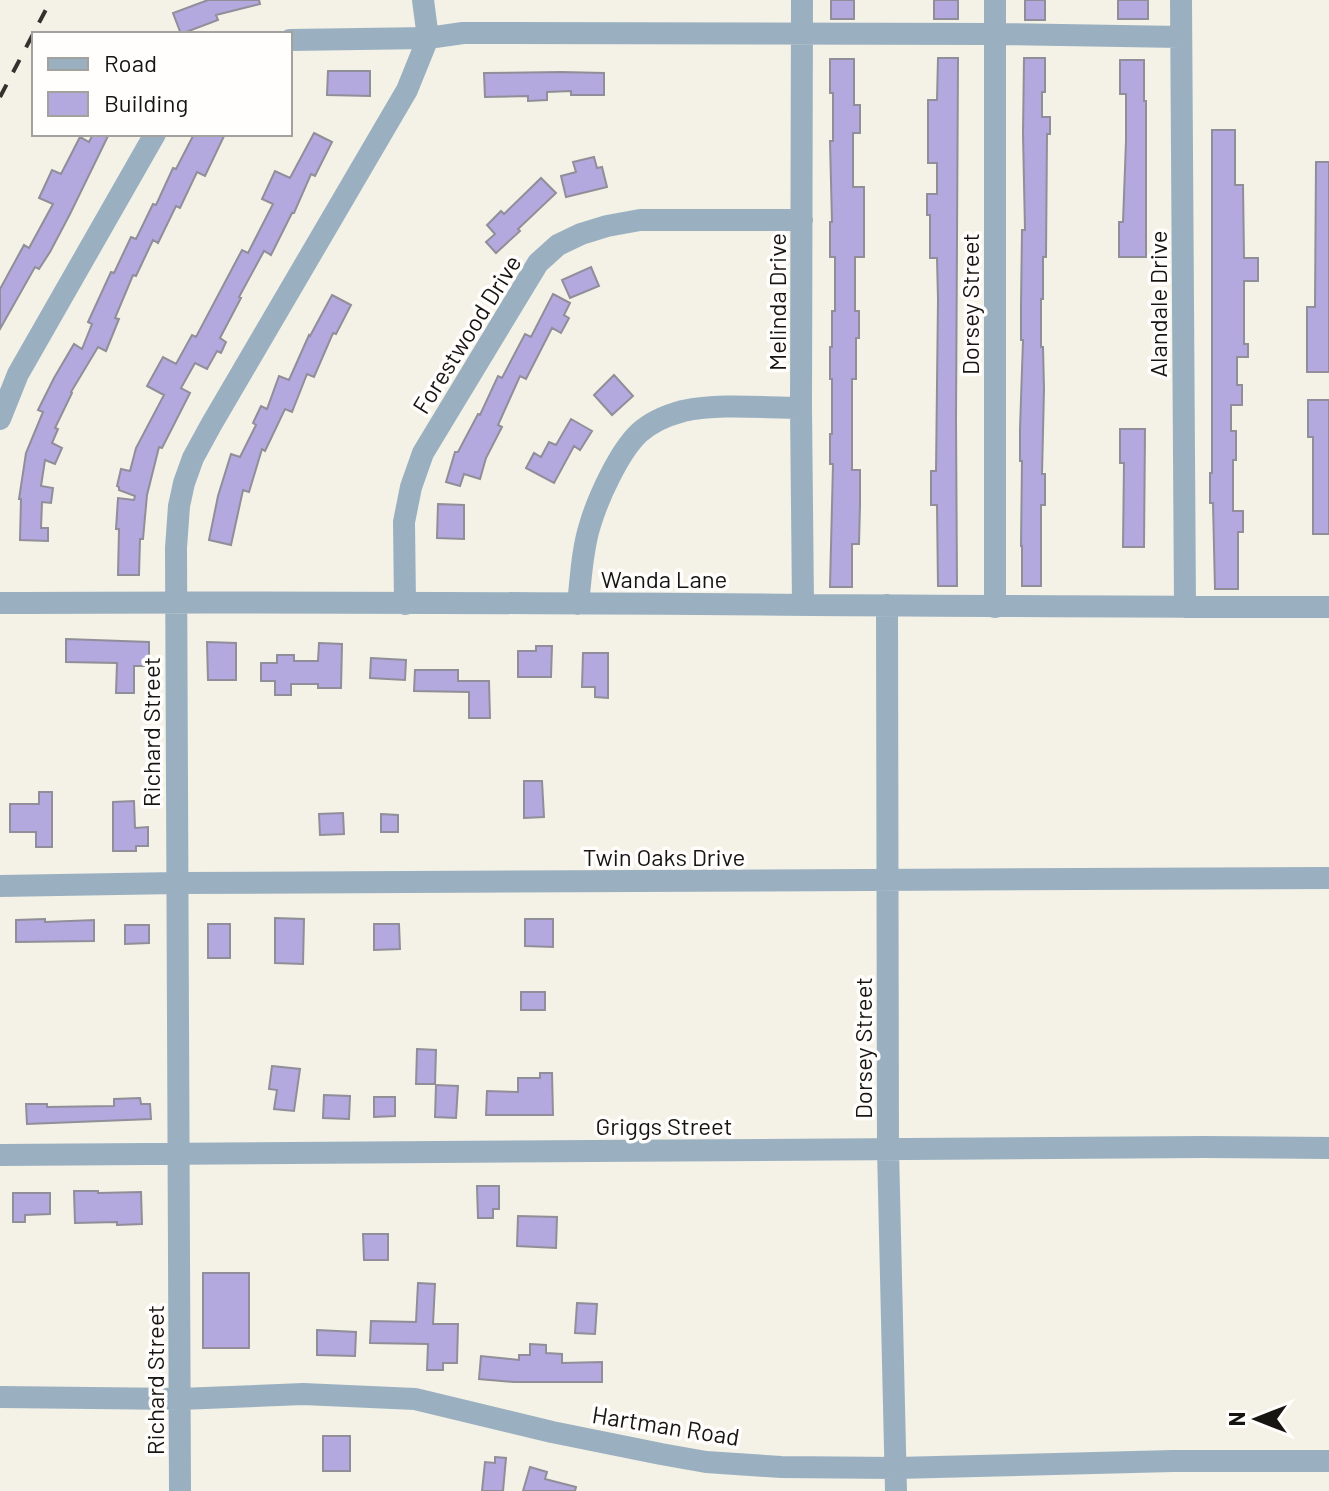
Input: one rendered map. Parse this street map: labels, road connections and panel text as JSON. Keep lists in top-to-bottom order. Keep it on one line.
{"streets":{"street":["Melinda Drive","Dorsey Street","Alandale Drive","Forestwood Drive","Wanda Lane","Richard Street","Twin Oaks Drive","Griggs Street","Hartman Road"]},"crossings":[["Melinda Drive","Forestwood Drive"],["Melinda Drive","Wanda Lane"],["Dorsey Street","Wanda Lane"],["Dorsey Street","Twin Oaks Drive"],["Dorsey Street","Griggs Street"],["Dorsey Street","Hartman Road"],["Alandale Drive","Wanda Lane"],["Forestwood Drive","Wanda Lane"],["Wanda Lane","Richard Street"],["Richard Street","Twin Oaks Drive"],["Richard Street","Griggs Street"],["Richard Street","Hartman Road"]],"legend":["Road","Building"],"north":"left"}
